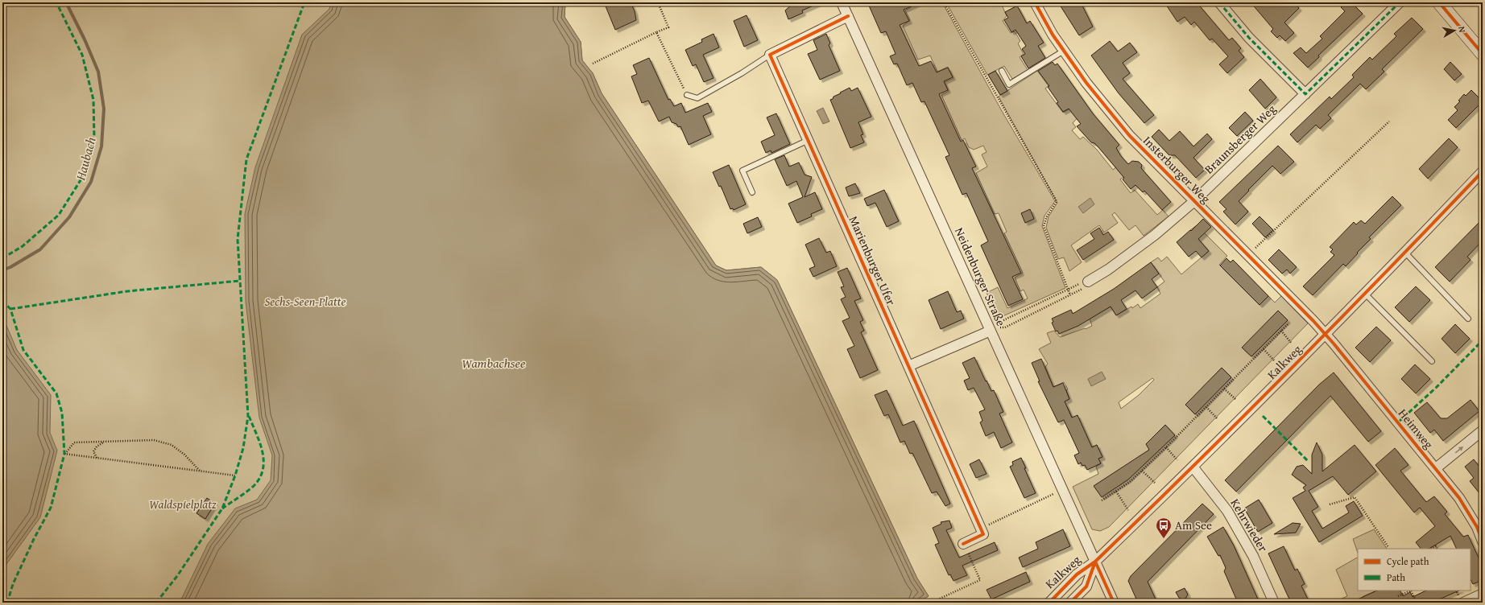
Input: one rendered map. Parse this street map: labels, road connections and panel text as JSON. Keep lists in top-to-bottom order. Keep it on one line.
{"streets":{"street":["Braunsberger Weg","Insterburger Weg","Marienburger Ufer","Neidenburger Straße","Kalkweg","Heimweg","Kehrwieder"]},"crossings":[["Braunsberger Weg","Insterburger Weg"],["Insterburger Weg","Kalkweg"],["Insterburger Weg","Heimweg"],["Neidenburger Straße","Kalkweg"],["Kalkweg","Heimweg"],["Kalkweg","Kehrwieder"]],"water":["Haubach","Wambachsee"],"parks":["Sechs-Seen-Platte","Waldspielplatz"],"places":{"bus stop":["Am See"]},"legend":["Cycle path","Path"],"north":"right"}
